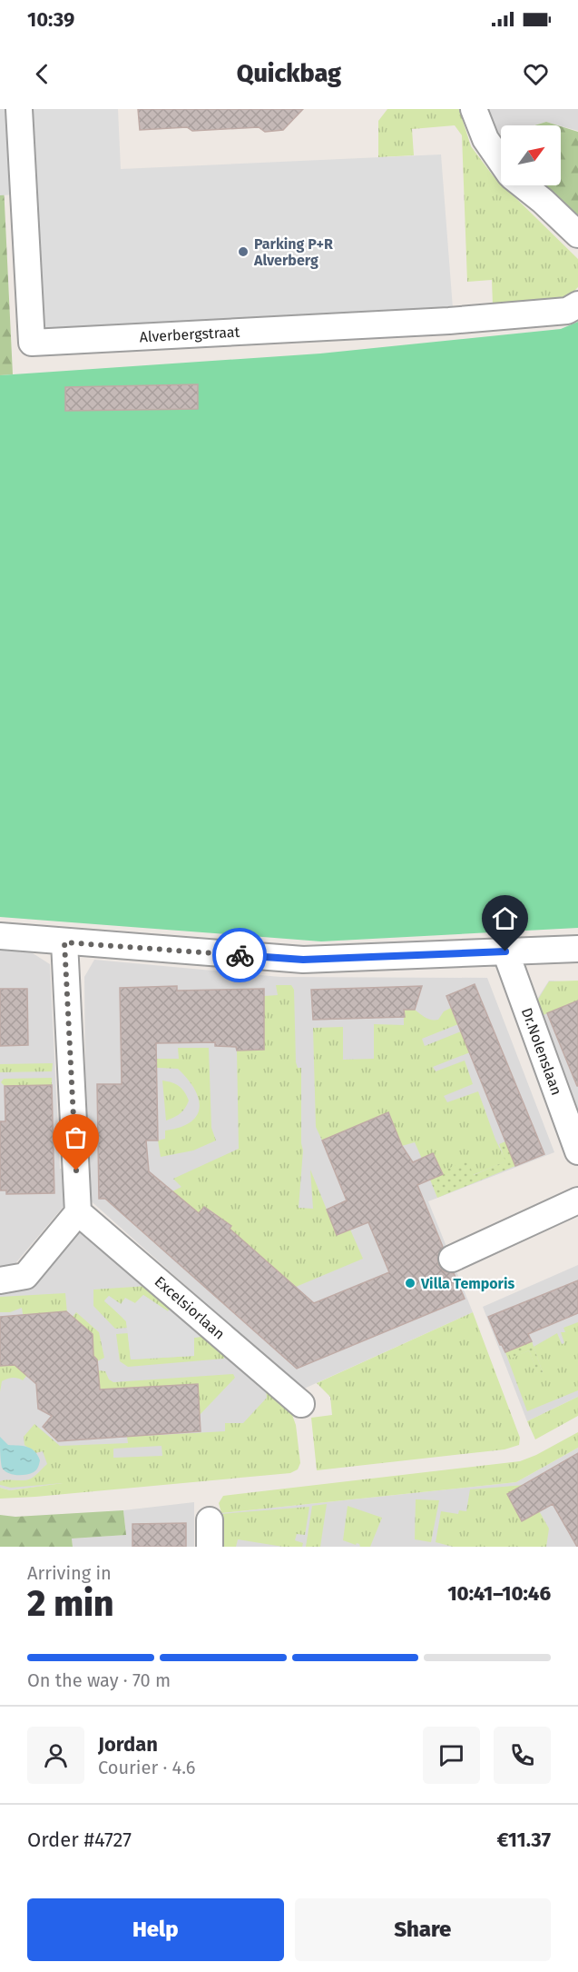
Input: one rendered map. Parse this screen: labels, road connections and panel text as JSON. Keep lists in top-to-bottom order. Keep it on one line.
{"streets":{"street":["Alverbergstraat","Dr.Nolenslaan","Excelsiorlaan"]},"places":["Parking P+R Alverberg","Villa Temporis"],"north":"top right","page":{"status":"10:39","header":"Quickbag","heading":["2 min","Arriving in","10:41–10:46"],"panel":["Jordan","Courier · 4.6","Order #4727","€11.37"],"bar":"On the way · 70 m","buttons":["Help","Share"]}}
